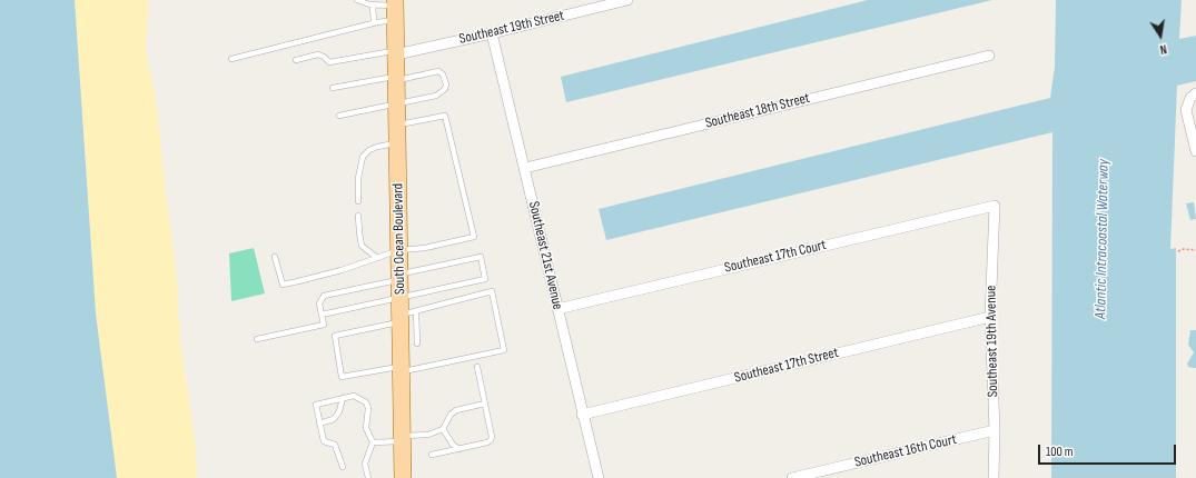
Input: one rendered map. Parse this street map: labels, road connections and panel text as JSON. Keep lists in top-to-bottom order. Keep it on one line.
{"streets":{"main road":["South Ocean Boulevard"],"street":["Southeast 19th Street","Southeast 18th Street","Southeast 21st Avenue","Southeast 17th Court","Southeast 19th Avenue","Southeast 17th Street","Southeast 16th Court"]},"crossings":[["Southeast 19th Street","South Ocean Boulevard"],["Southeast 19th Street","Southeast 21st Avenue"],["Southeast 18th Street","Southeast 21st Avenue"],["Southeast 21st Avenue","Southeast 17th Court"],["Southeast 21st Avenue","Southeast 17th Street"],["Southeast 17th Court","Southeast 19th Avenue"],["Southeast 19th Avenue","Southeast 17th Street"],["Southeast 19th Avenue","Southeast 16th Court"]],"water":["Atlantic Intracoastal Waterway"],"scale_bar":"100 m","north":"bottom"}
